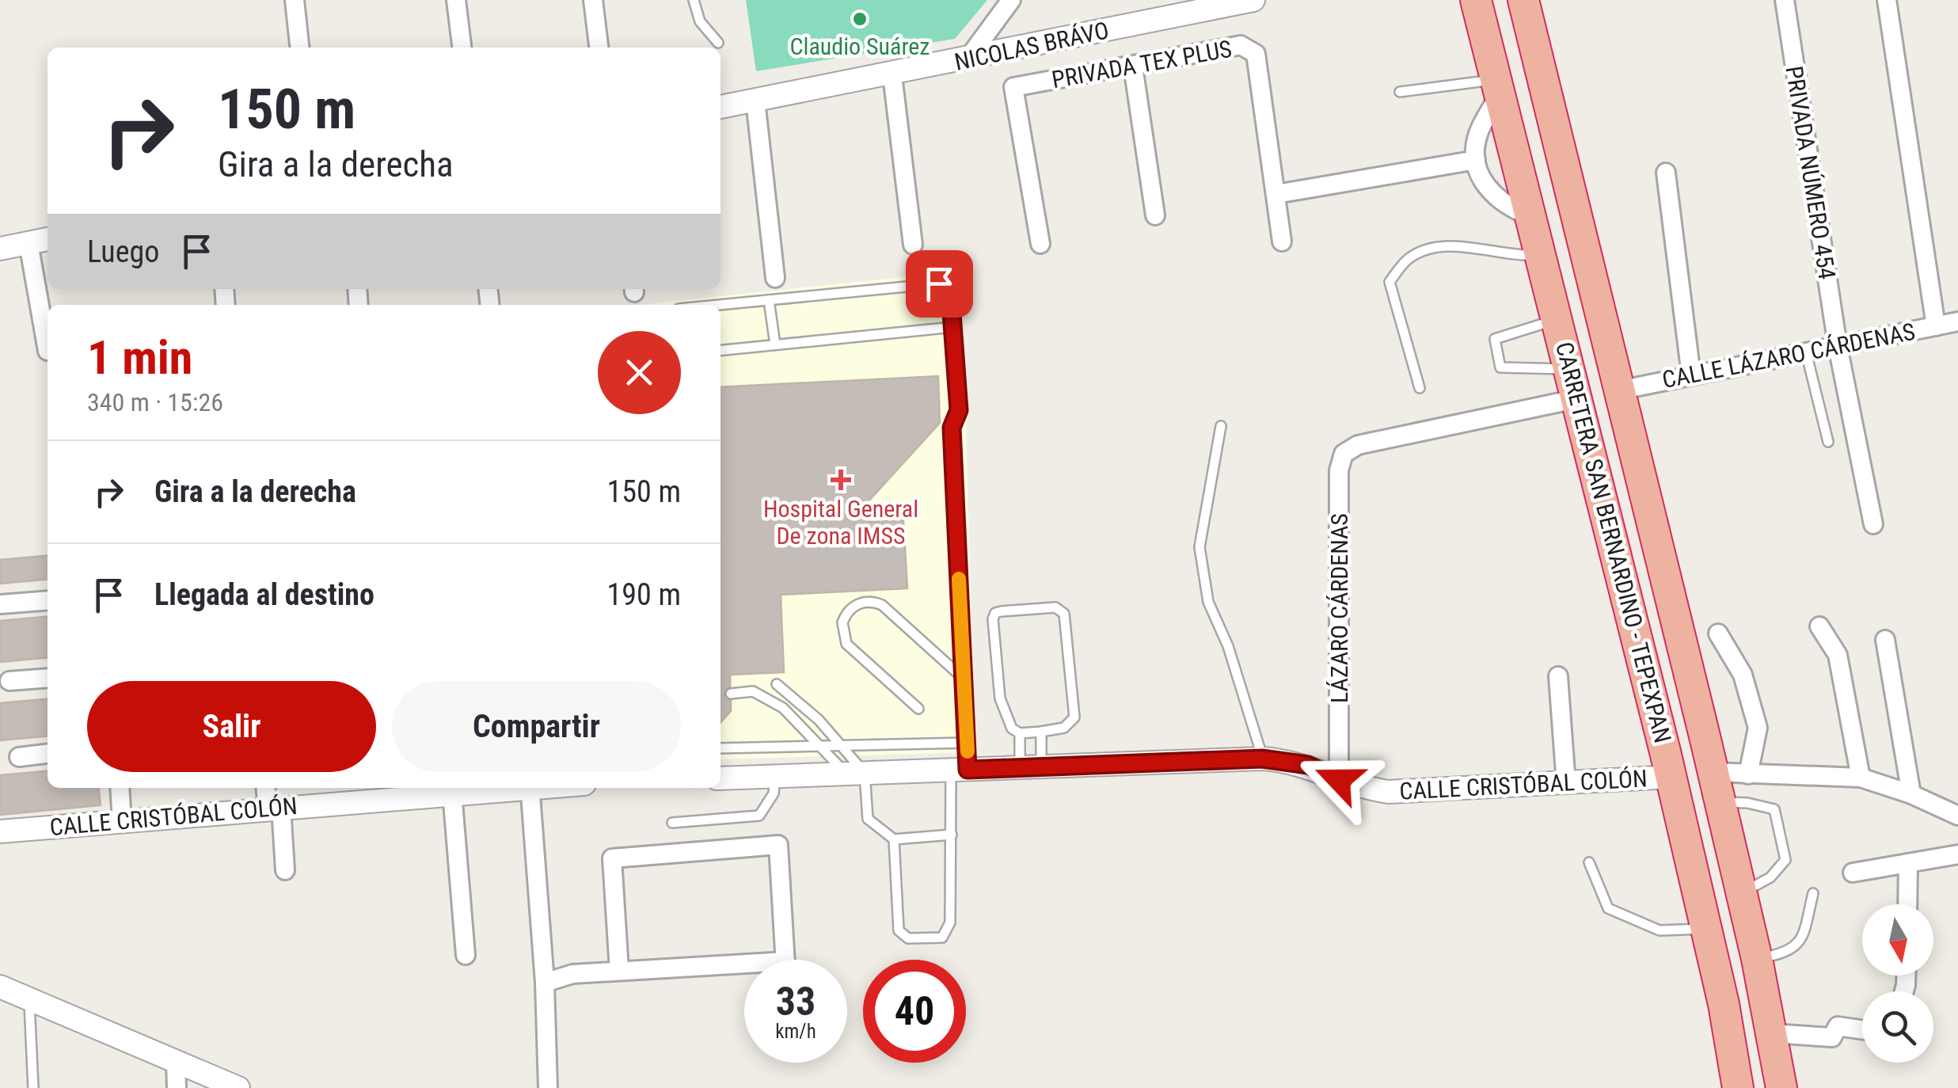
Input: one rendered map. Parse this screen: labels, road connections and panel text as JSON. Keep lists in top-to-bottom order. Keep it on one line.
{"streets":{"highway":["CARRETERA SAN BERNARDINO - TEPEXPAN"],"street":["NICOLAS BRÁVO","PRIVADA TEX PLUS","PRIVADA NÚMERO 454","CALLE LÁZARO CÁRDENAS","LÁZARO CÁRDENAS","CALLE CRISTÓBAL COLÓN"]},"crossings":[["PRIVADA NÚMERO 454","CALLE LÁZARO CÁRDENAS"],["CALLE LÁZARO CÁRDENAS","CARRETERA SAN BERNARDINO - TEPEXPAN"],["CARRETERA SAN BERNARDINO - TEPEXPAN","LÁZARO CÁRDENAS"],["CARRETERA SAN BERNARDINO - TEPEXPAN","CALLE CRISTÓBAL COLÓN"],["LÁZARO CÁRDENAS","CALLE CRISTÓBAL COLÓN"]],"places":{"other":["Claudio Suárez"],"health":["Hospital General De zona IMSS"]},"north":"bottom","page":{"turn":["150 m","Gira a la derecha"],"then":"Luego","heading":["1 min","340 m · 15:26"],"list":[{"name":"Gira a la derecha","value":"150 m"},{"name":"Llegada al destino","value":"190 m"}],"buttons":["Salir","Compartir"],"speed":"33 km/h","limit":"40"}}
